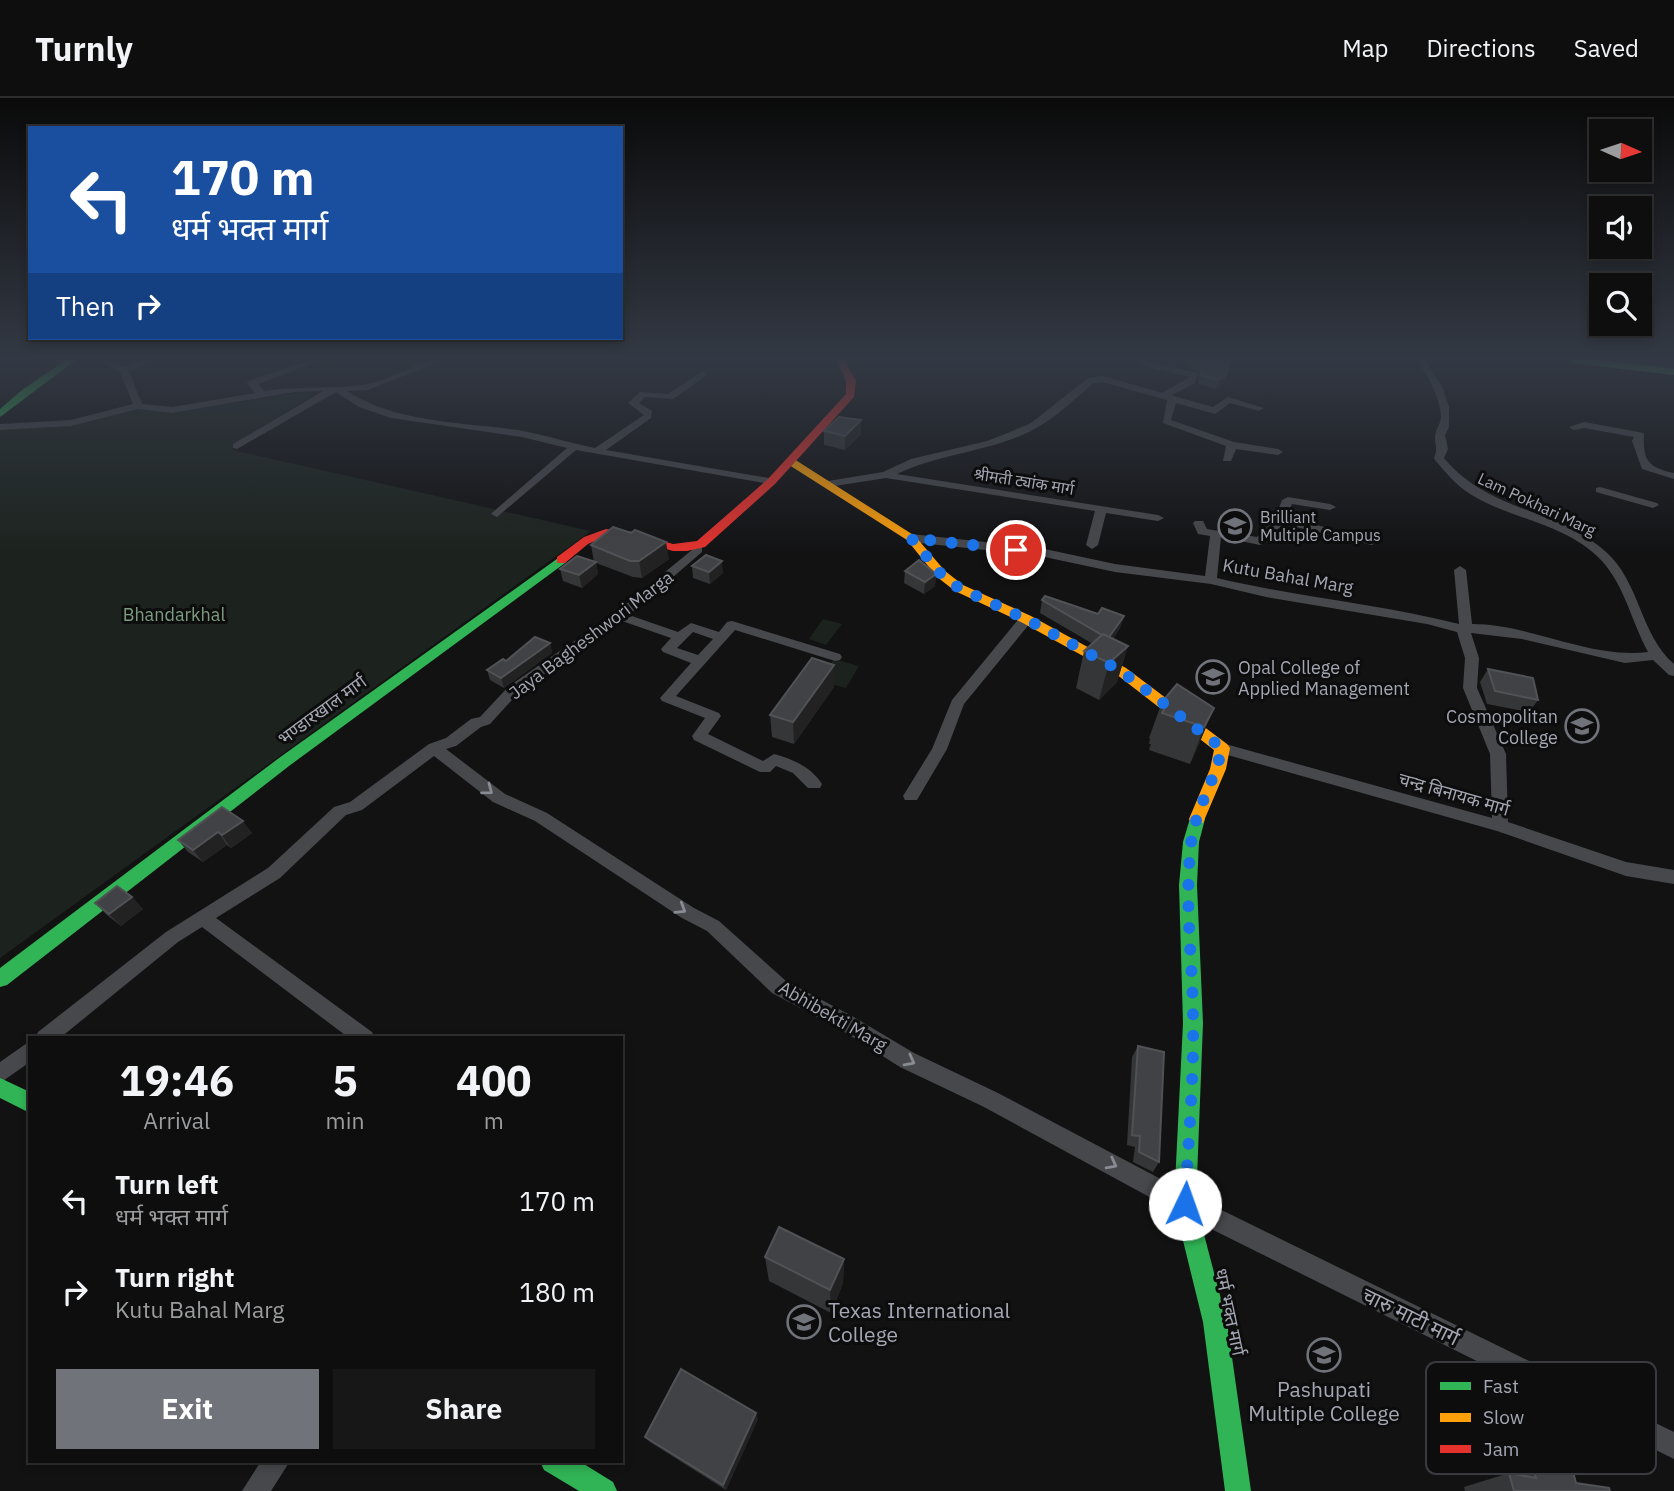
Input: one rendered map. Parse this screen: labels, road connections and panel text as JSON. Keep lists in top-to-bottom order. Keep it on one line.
{"streets":{"main road":["भण्डारखाल मार्ग","धर्म भक्त मार्ग"],"street":["श्रीमती ट्यांक मार्ग","Lam Pokhari Marg","Kutu Bahal Marg","Jaya Bagheshwori Marga","चन्द्र बिनायक मार्ग","Abhibekti Marg","चारु माटी मार्ग"]},"crossings":[["Lam Pokhari Marg","Kutu Bahal Marg"],["Jaya Bagheshwori Marga","भण्डारखाल मार्ग"],["Jaya Bagheshwori Marga","Abhibekti Marg"],["चन्द्र बिनायक मार्ग","धर्म भक्त मार्ग"],["Abhibekti Marg","धर्म भक्त मार्ग"],["Abhibekti Marg","चारु माटी मार्ग"],["धर्म भक्त मार्ग","चारु माटी मार्ग"]],"one_way":["Abhibekti Marg"],"parks":["Bhandarkhal"],"places":{"school or university":["Brilliant Multiple Campus","Opal College of Applied Management","Cosmopolitan College","Texas International College","Pashupati Multiple College"]},"legend":["Fast","Slow","Jam"],"north":"right","page":{"header":"Turnly","nav":["Map","Directions","Saved"],"turn":["170 m","धर्म भक्त मार्ग"],"then":"Then","eta":["19:46","Arrival","5","min","400","m"],"list":[{"name":"Turn left","note":"धर्म भक्त मार्ग","value":"170 m"},{"name":"Turn right","note":"Kutu Bahal Marg","value":"180 m"}],"buttons":["Exit","Share"]}}
